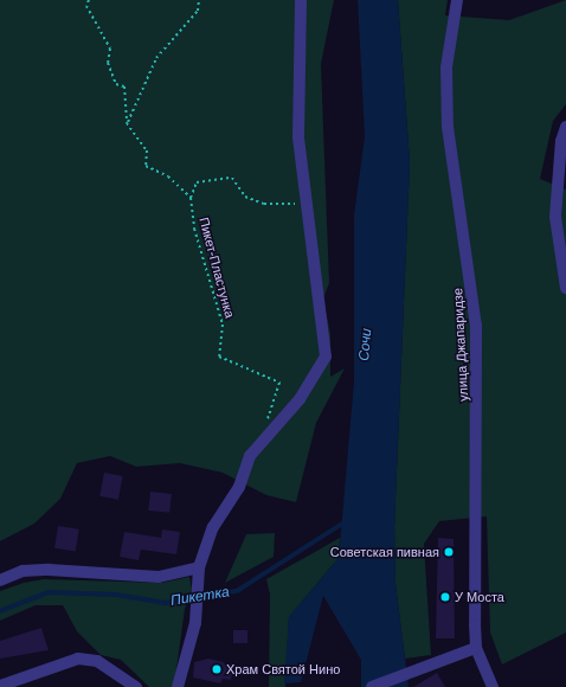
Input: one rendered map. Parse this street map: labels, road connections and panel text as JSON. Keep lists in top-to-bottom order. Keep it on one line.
{"streets":{"street":["улица Джапаридзе"],"path":["Пикет-Пластунка"]},"water":["Сочи","Пикетка"],"places":["Советская пивная","У Моста","Храм Святой Нино"]}
